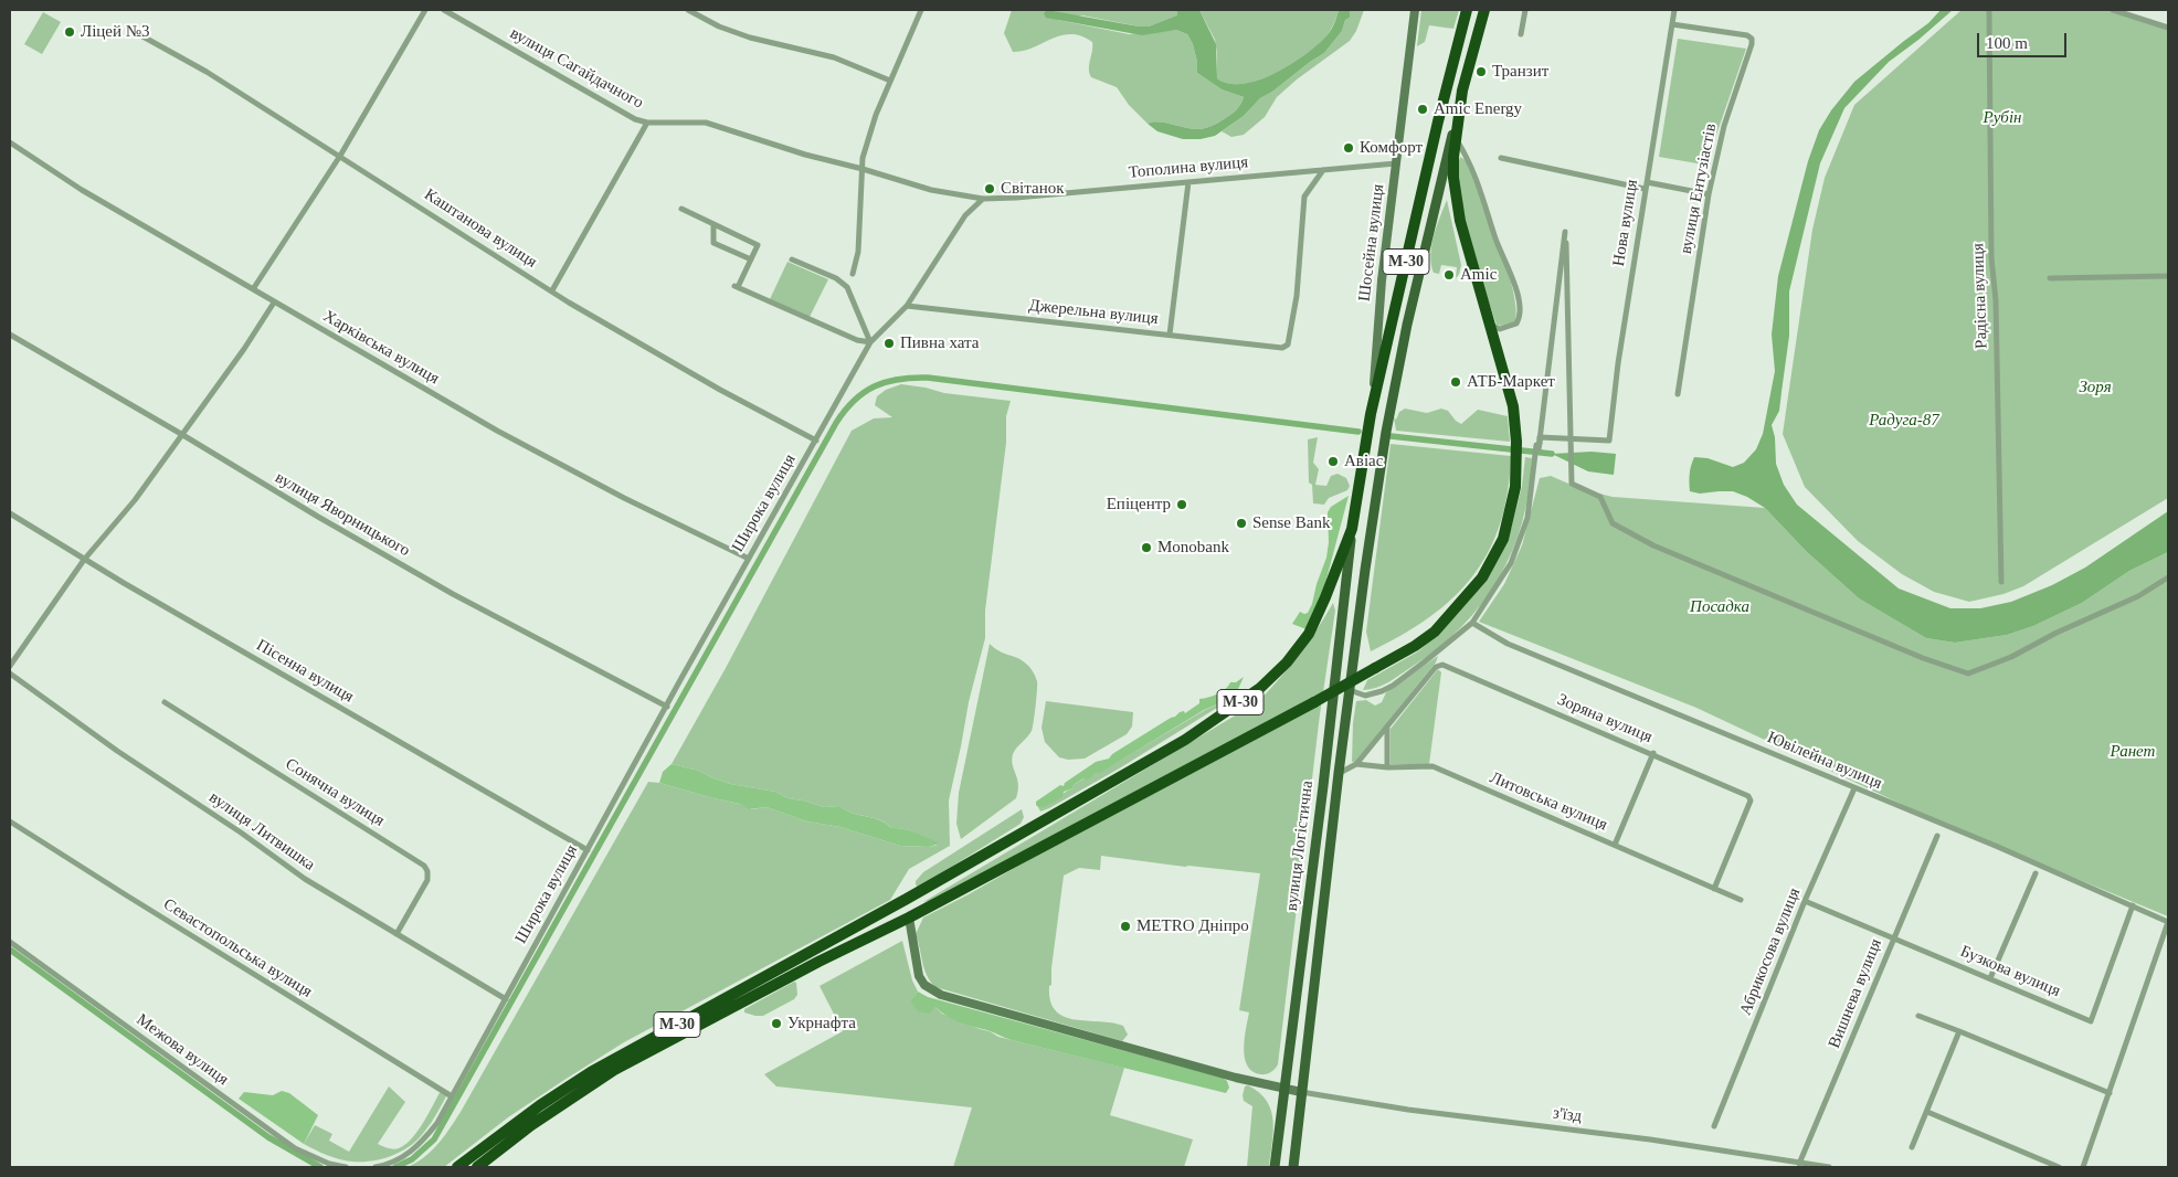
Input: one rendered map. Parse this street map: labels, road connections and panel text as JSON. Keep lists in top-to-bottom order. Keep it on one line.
{"streets":{"highway":["М-30"],"main road":["вулиця Логістична"],"street":["вулиця Сагайдачного","Тополина вулиця","вулиця Ентузіастів","Нова вулиця","Каштанова вулиця","Шосейна вулиця","Радісна вулиця","Джерельна вулиця","Харківська вулиця","Широка вулиця","вулиця Яворницького","Пісенна вулиця","Зоряна вулиця","Ювілейна вулиця","Сонячна вулиця","Литовська вулиця","вулиця Литвишка","Севастопольська вулиця","Абрикосова вулиця","Бузкова вулиця","Вишнева вулиця","Межова вулиця","з'їзд"]},"crossings":[["Тополина вулиця","Шосейна вулиця"],["Тополина вулиця","Джерельна вулиця"],["Тополина вулиця","Широка вулиця"],["вулиця Ентузіастів","Нова вулиця"],["Каштанова вулиця","Широка вулиця"],["Шосейна вулиця","М-30"],["М-30","вулиця Логістична"],["Джерельна вулиця","Широка вулиця"],["Харківська вулиця","Широка вулиця"],["Широка вулиця","вулиця Яворницького"],["Широка вулиця","Пісенна вулиця"],["Широка вулиця","вулиця Литвишка"],["Широка вулиця","Севастопольська вулиця"],["Зоряна вулиця","Литовська вулиця"],["Ювілейна вулиця","Абрикосова вулиця"],["Ювілейна вулиця","Бузкова вулиця"],["Сонячна вулиця","вулиця Литвишка"],["Абрикосова вулиця","Бузкова вулиця"],["Бузкова вулиця","Вишнева вулиця"],["Вишнева вулиця","з'їзд"]],"parks":["Рубін","Зоря","Радуга-87","Посадка","Ранет"],"places":["Ліцей №3","Транзит","Amic Energy","Комфорт","Світанок","Amic","Пивна хата","АТБ-Маркет","Авіас","Епіцентр","Sense Bank","Monobank","METRO Дніпро","Укрнафта"],"scale_bar":"100 m"}
